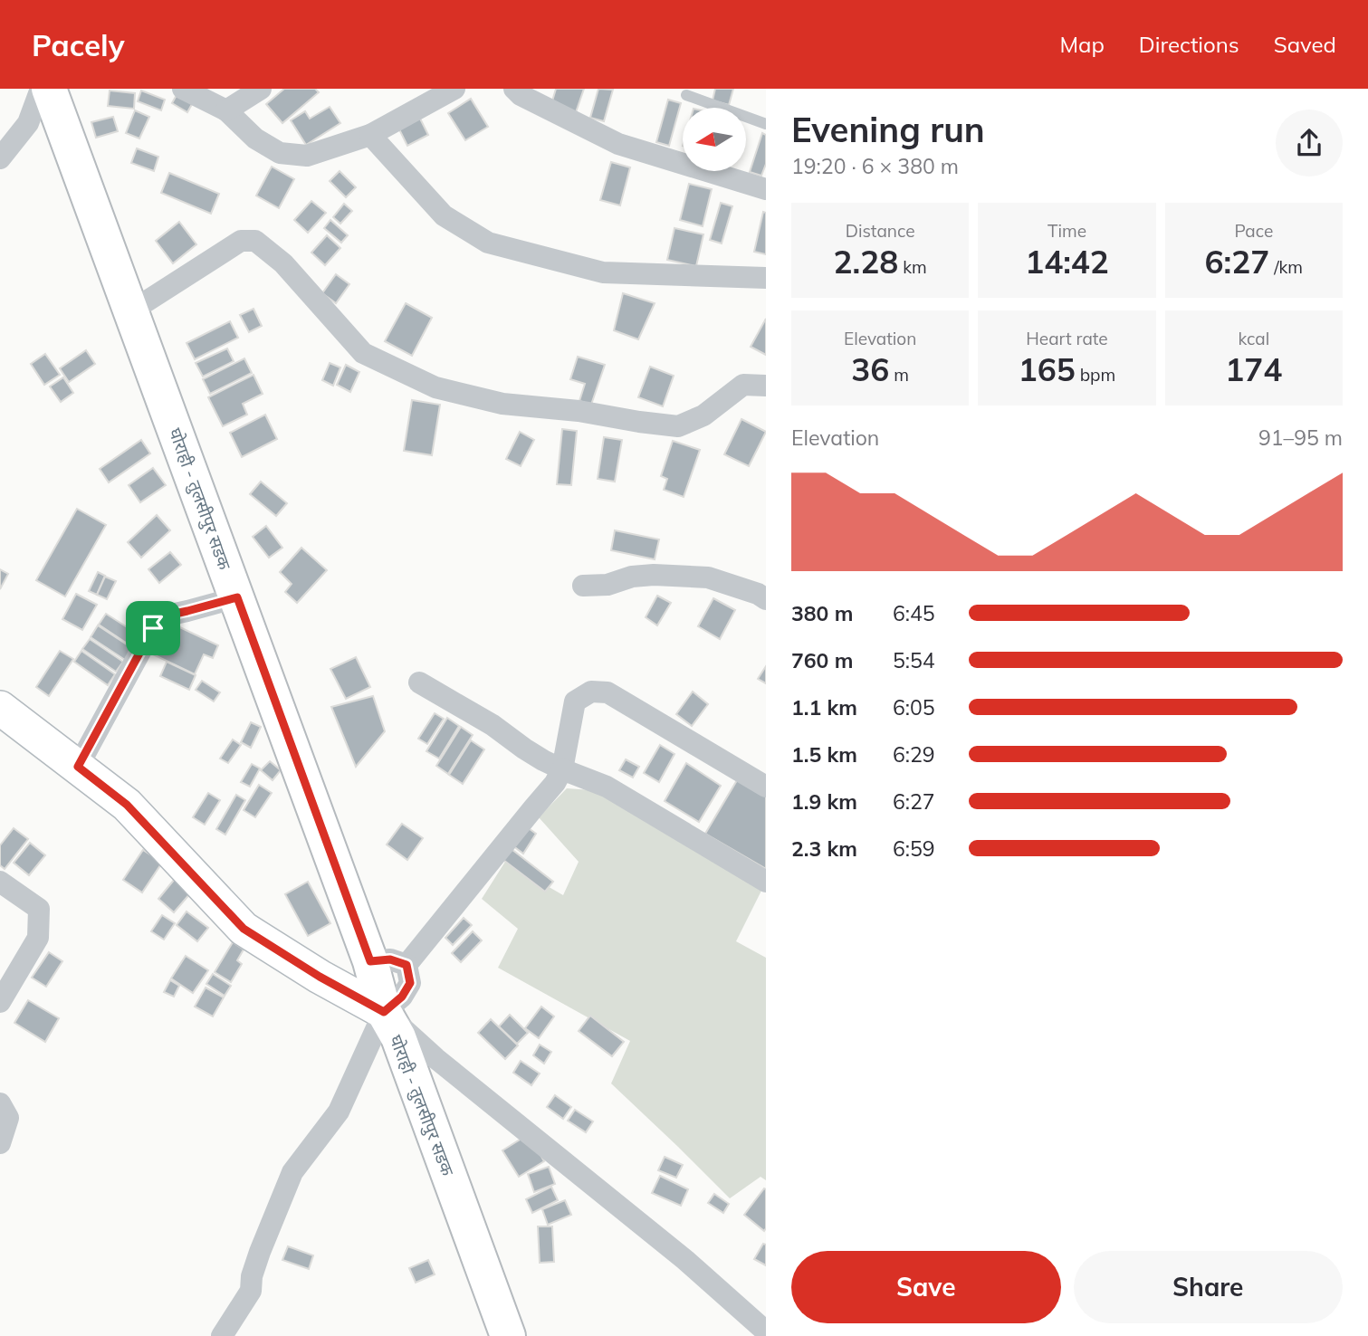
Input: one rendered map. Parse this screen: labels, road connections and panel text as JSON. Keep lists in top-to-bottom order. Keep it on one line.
{"streets":{"main road":["घोराही - तुलसीपुर सडक"]},"north":"left","page":{"header":"Pacely","nav":["Map","Directions","Saved"],"heading":["Evening run","19:20 · 6 × 380 m"],"stats":[["Distance","2.28 km"],["Time","14:42"],["Pace","6:27 /km"],["Elevation","36 m"],["Heart rate","165 bpm"],["kcal","174"]],"chart":["Elevation","91–95 m"],"list":[{"name":"380 m","note":"6:45"},{"name":"760 m","note":"5:54"},{"name":"1.1 km","note":"6:05"},{"name":"1.5 km","note":"6:29"},{"name":"1.9 km","note":"6:27"},{"name":"2.3 km","note":"6:59"}],"buttons":["Save","Share"]}}
